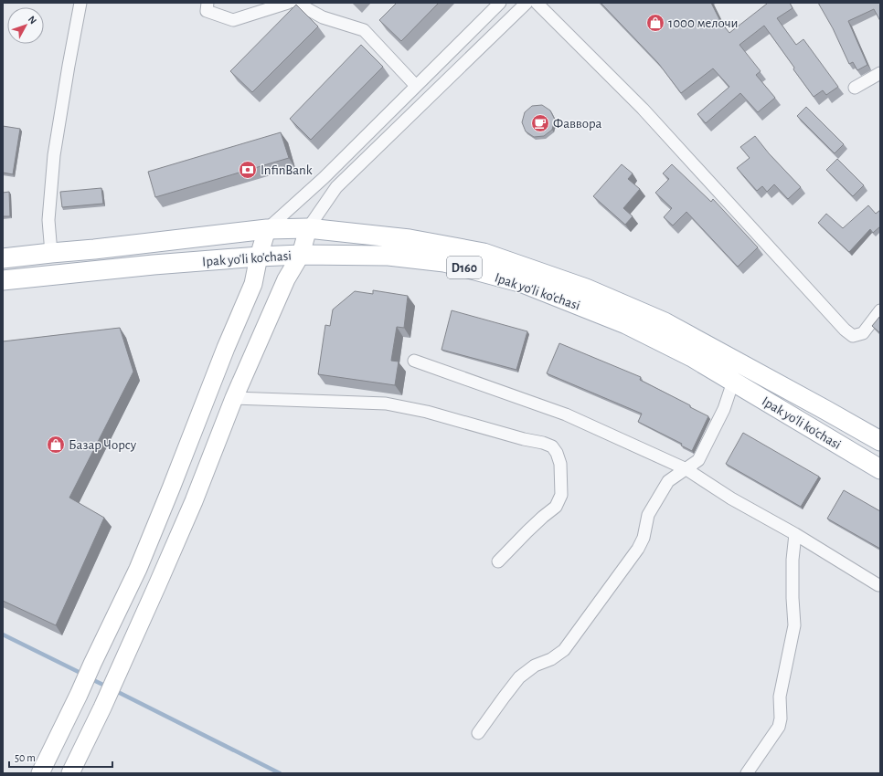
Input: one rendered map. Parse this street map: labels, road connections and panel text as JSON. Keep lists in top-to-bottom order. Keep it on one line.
{"streets":{"main road":["Ipak yo'li ko'chasi","D160"]},"places":{"shop":["1000 мелочи","Базар Чорсу"],"cafe":["Фаввора"],"bank":["InfinBank"]},"scale_bar":"50 m","north":"top right"}
